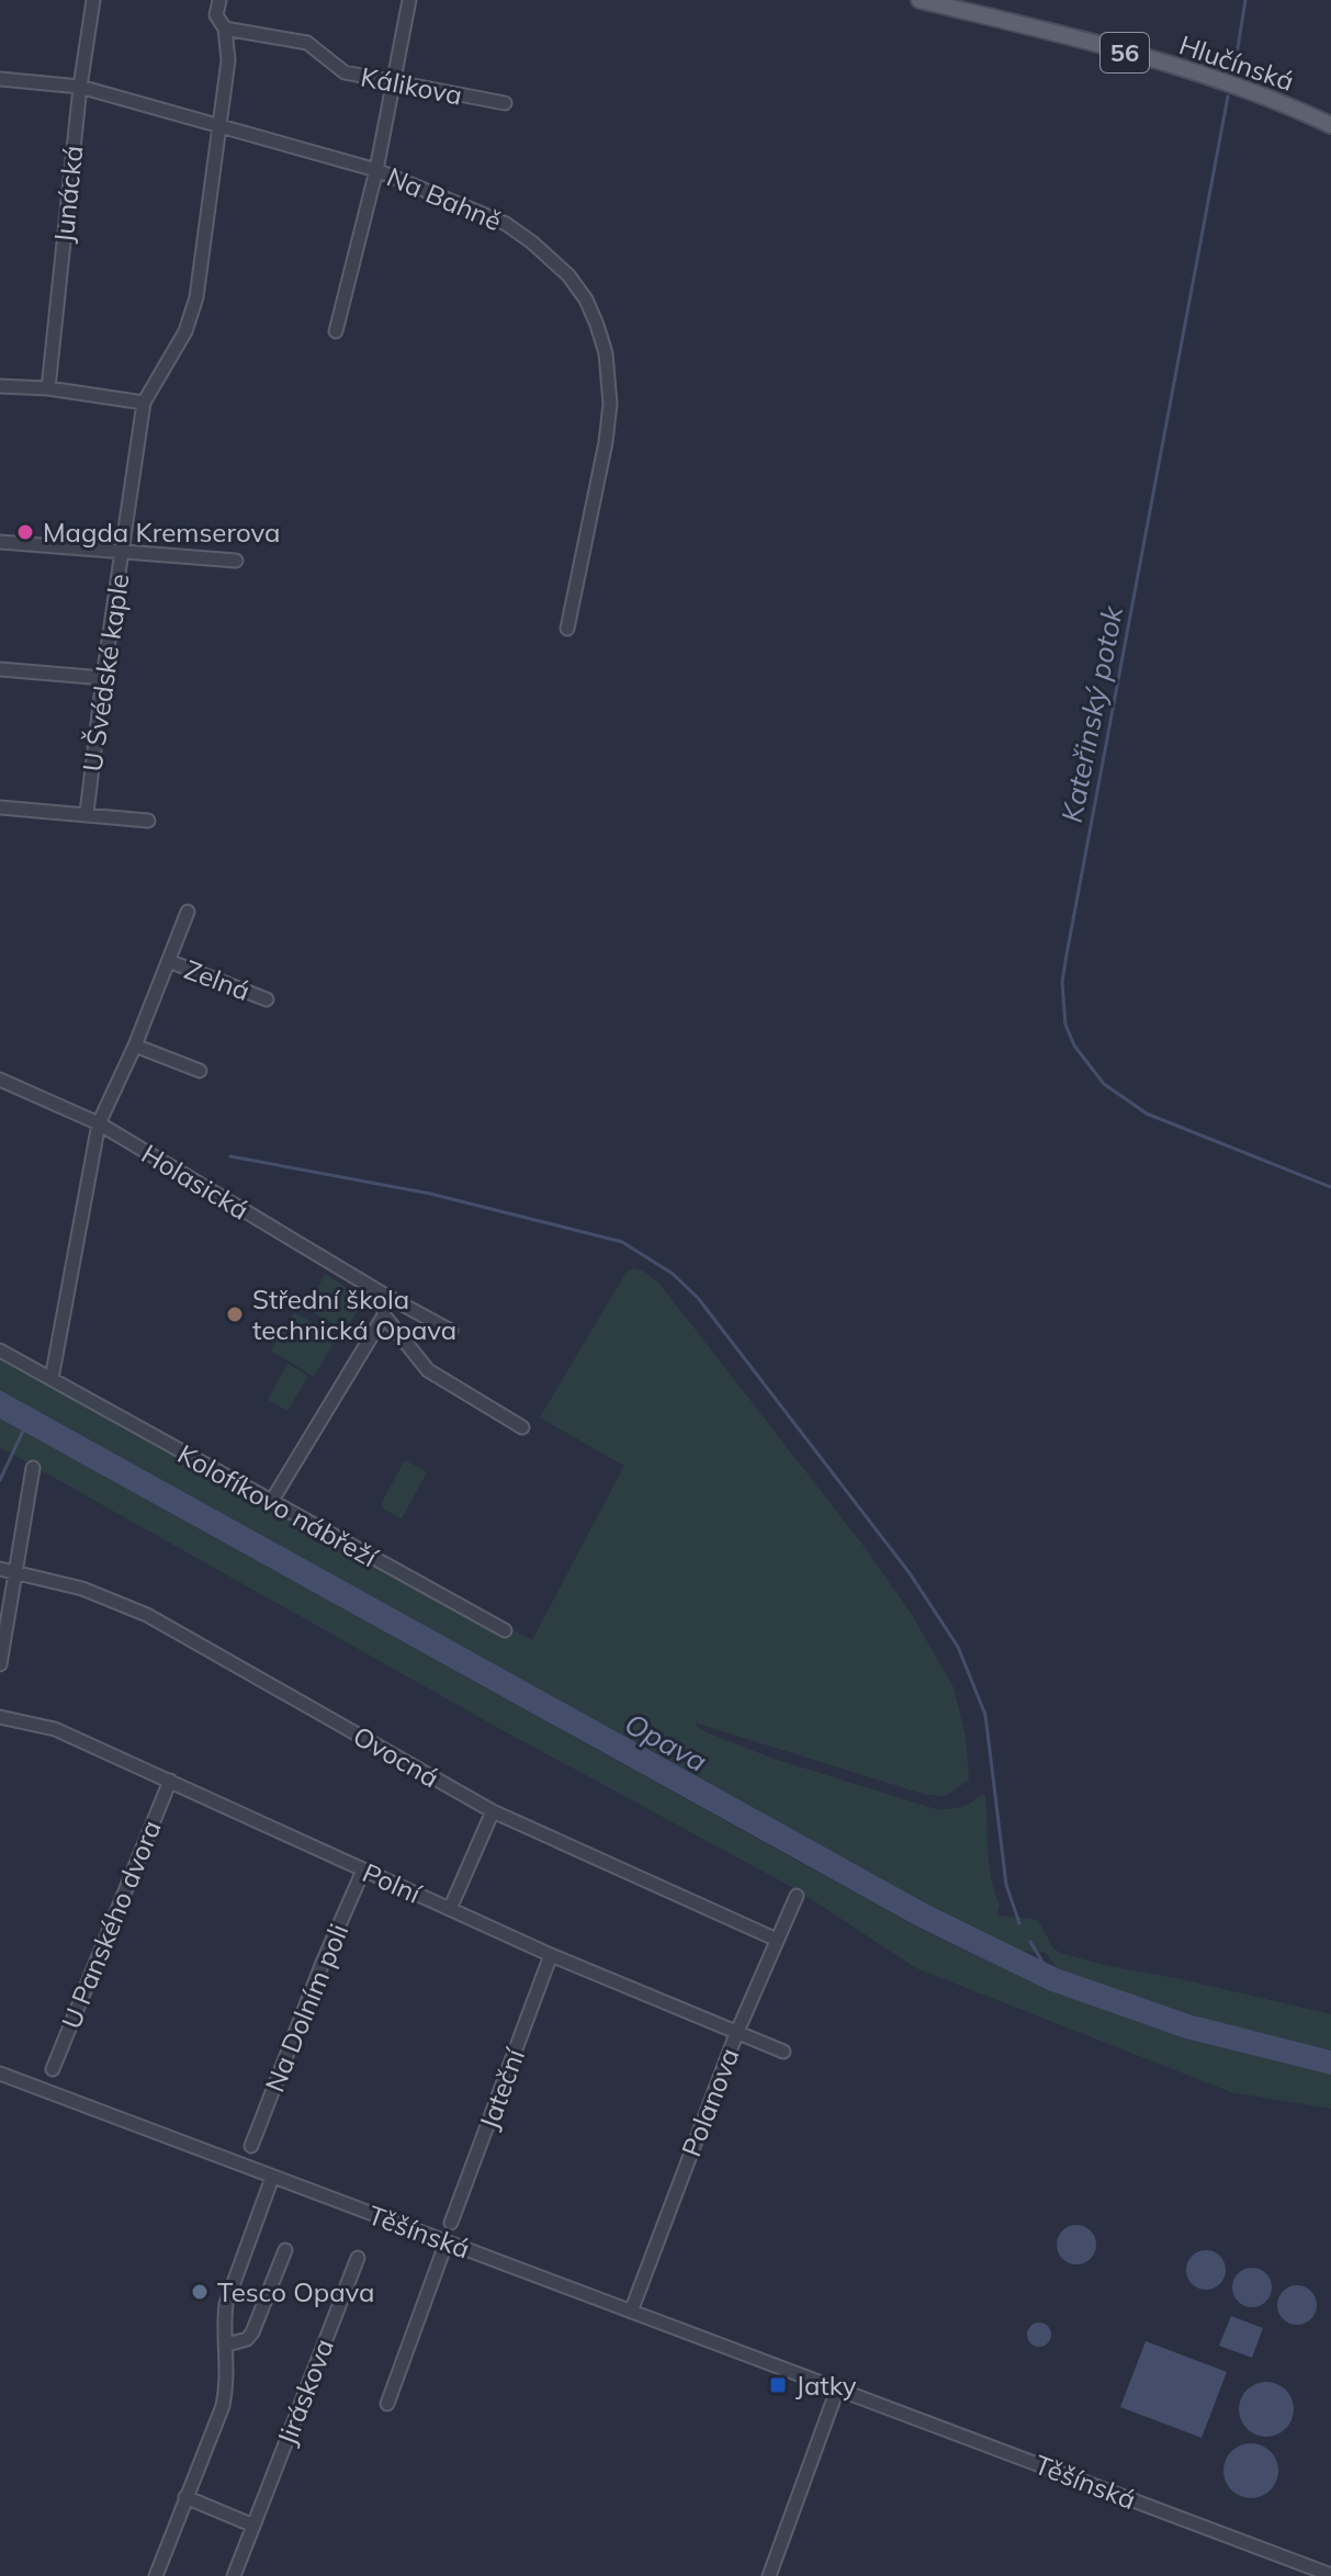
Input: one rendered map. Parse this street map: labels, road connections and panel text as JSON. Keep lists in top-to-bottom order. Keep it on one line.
{"streets":{"main road":["56","Hlučínská"],"street":["Kálikova","Junácká","Na Bahně","U Švédské kaple","Zelná","Holasická","Kolofíkovo nábřeží","Ovocná","Polní","U Panského dvora","Na Dolním poli","Jateční","Polanova","Těšínská","Jiráskova"]},"crossings":[["Kálikova","U Švédské kaple"],["Junácká","Na Bahně"],["Na Bahně","U Švédské kaple"],["Zelná","Holasická"],["Ovocná","Polanova"],["Polní","U Panského dvora"],["Polní","Na Dolním poli"],["Polní","Jateční"],["Polní","Polanova"],["Polanova","Těšínská"]],"water":["Kateřinský potok","Opava"],"places":{"other":["Magda Kremserova","Střední škola technická Opava","Tesco Opava"],"transit":["Jatky"]}}
